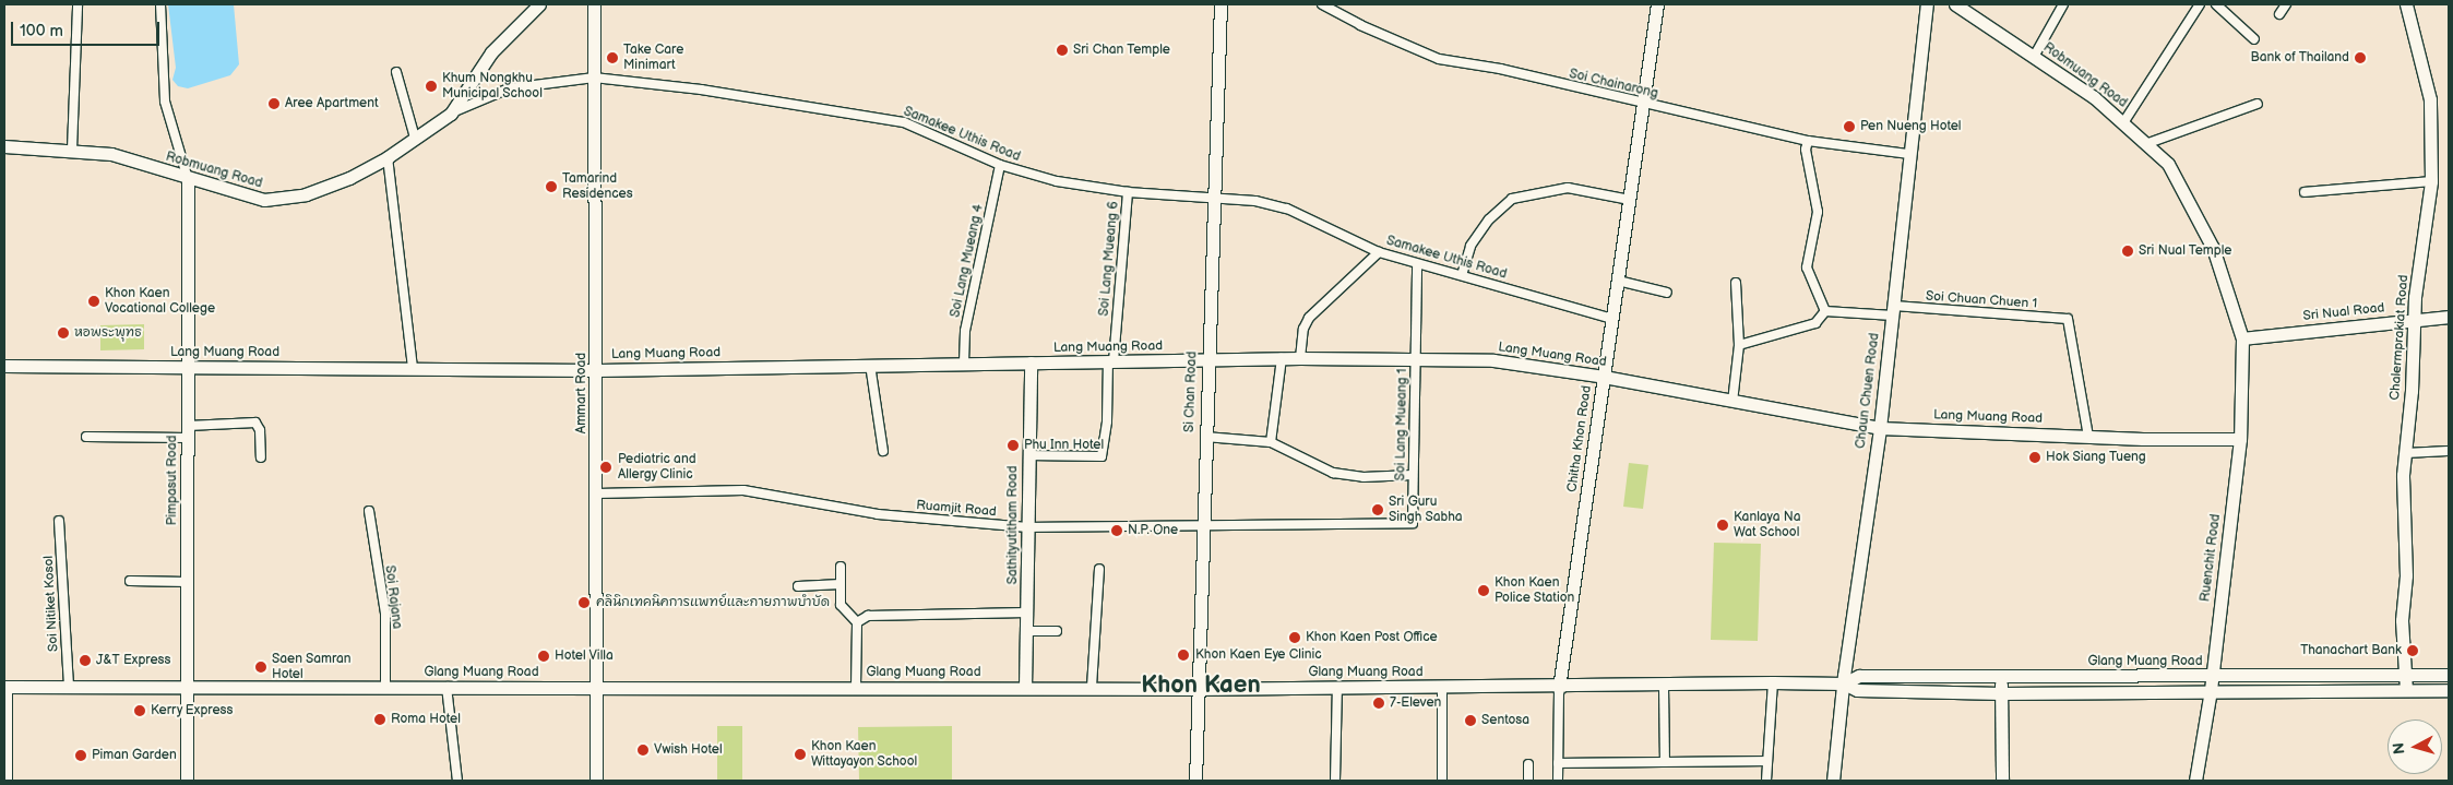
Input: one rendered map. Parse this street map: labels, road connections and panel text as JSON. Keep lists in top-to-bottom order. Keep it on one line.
{"streets":{"street":["Robmuang Road","Soi Chainarong","Samakee Uthis Road","Soi Lang Mueang 6","Soi Lang Mueang 4","Soi Chuan Chuen 1","Sri Nual Road","Chalermprakiat Road","Lang Muang Road","Chaun Chuen Road","Si Chan Road","Ammart Road","Soi Lang Mueang 1","Chitha Khon Road","Pimpasut Road","Ruamjit Road","Sathityutitham Road","Ruenchit Road","Soi Rajana","Soi Nitiket Kosol","Glang Muang Road"]},"crossings":[["Robmuang Road","Samakee Uthis Road"],["Robmuang Road","Sri Nual Road"],["Robmuang Road","Pimpasut Road"],["Robmuang Road","Ruenchit Road"],["Soi Chainarong","Chaun Chuen Road"],["Soi Chainarong","Chitha Khon Road"],["Samakee Uthis Road","Soi Lang Mueang 6"],["Samakee Uthis Road","Soi Lang Mueang 4"],["Samakee Uthis Road","Si Chan Road"],["Samakee Uthis Road","Ammart Road"],["Samakee Uthis Road","Soi Lang Mueang 1"],["Samakee Uthis Road","Chitha Khon Road"],["Soi Lang Mueang 6","Lang Muang Road"],["Soi Lang Mueang 6","Sathityutitham Road"],["Soi Lang Mueang 4","Lang Muang Road"],["Soi Chuan Chuen 1","Lang Muang Road"],["Soi Chuan Chuen 1","Chaun Chuen Road"],["Sri Nual Road","Chalermprakiat Road"],["Sri Nual Road","Ruenchit Road"],["Chalermprakiat Road","Glang Muang Road"],["Lang Muang Road","Chaun Chuen Road"],["Lang Muang Road","Si Chan Road"],["Lang Muang Road","Ammart Road"],["Lang Muang Road","Soi Lang Mueang 1"],["Lang Muang Road","Chitha Khon Road"],["Lang Muang Road","Pimpasut Road"],["Lang Muang Road","Sathityutitham Road"],["Lang Muang Road","Ruenchit Road"],["Chaun Chuen Road","Glang Muang Road"],["Si Chan Road","Ruamjit Road"],["Si Chan Road","Glang Muang Road"],["Ammart Road","Ruamjit Road"],["Ammart Road","Glang Muang Road"],["Soi Lang Mueang 1","Ruamjit Road"],["Chitha Khon Road","Glang Muang Road"],["Pimpasut Road","Glang Muang Road"],["Ruamjit Road","Sathityutitham Road"],["Sathityutitham Road","Glang Muang Road"],["Ruenchit Road","Glang Muang Road"],["Soi Rajana","Glang Muang Road"],["Soi Nitiket Kosol","Glang Muang Road"]],"districts":["Khon Kaen"],"places":["Sri Chan Temple","Take Care Minimart","Bank of Thailand","Khum Nongkhu Municipal School","Aree Apartment","Pen Nueng Hotel","Tamarind Residences","Sri Nual Temple","Khon Kaen Vocational College","หอพระพุทธ","Phu Inn Hotel","Hok Siang Tueng","Pediatric and Allergy Clinic","Sri Guru Singh Sabha","Kanlaya Na Wat School","N.P. One","Khon Kaen Police Station","คลินิกเทคนิคการแพทย์และกายภาพบำบัด","Khon Kaen Post Office","Thanachart Bank","Khon Kaen Eye Clinic","Hotel Villa","J&T Express","Saen Samran Hotel","7-Eleven","Kerry Express","Roma Hotel","Sentosa","Vwish Hotel","Khon Kaen Wittayayon School","Piman Garden"],"scale_bar":"100 m","north":"left"}
